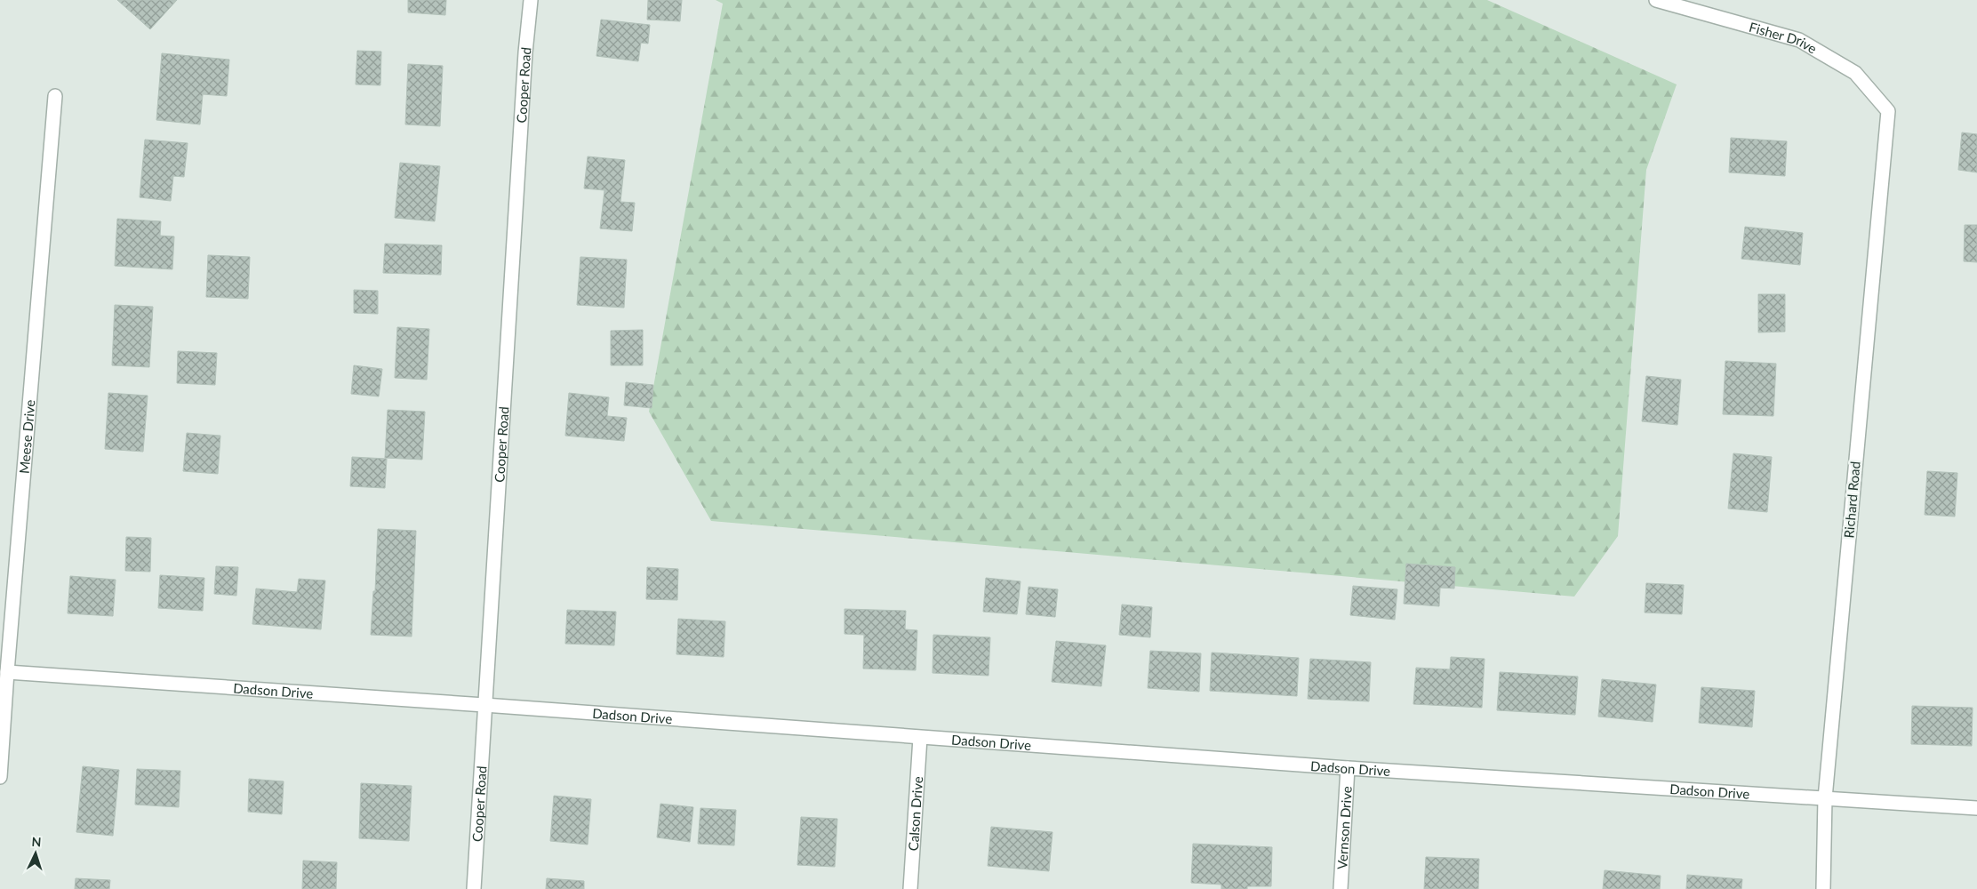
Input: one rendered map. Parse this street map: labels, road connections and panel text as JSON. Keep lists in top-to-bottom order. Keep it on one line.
{"streets":{"street":["Fisher Drive","Cooper Road","Meese Drive","Richard Road","Dadson Drive","Calson Drive","Vernson Drive"]},"crossings":[["Fisher Drive","Richard Road"],["Cooper Road","Dadson Drive"],["Meese Drive","Dadson Drive"],["Richard Road","Dadson Drive"],["Dadson Drive","Calson Drive"],["Dadson Drive","Vernson Drive"]],"north":"top"}
